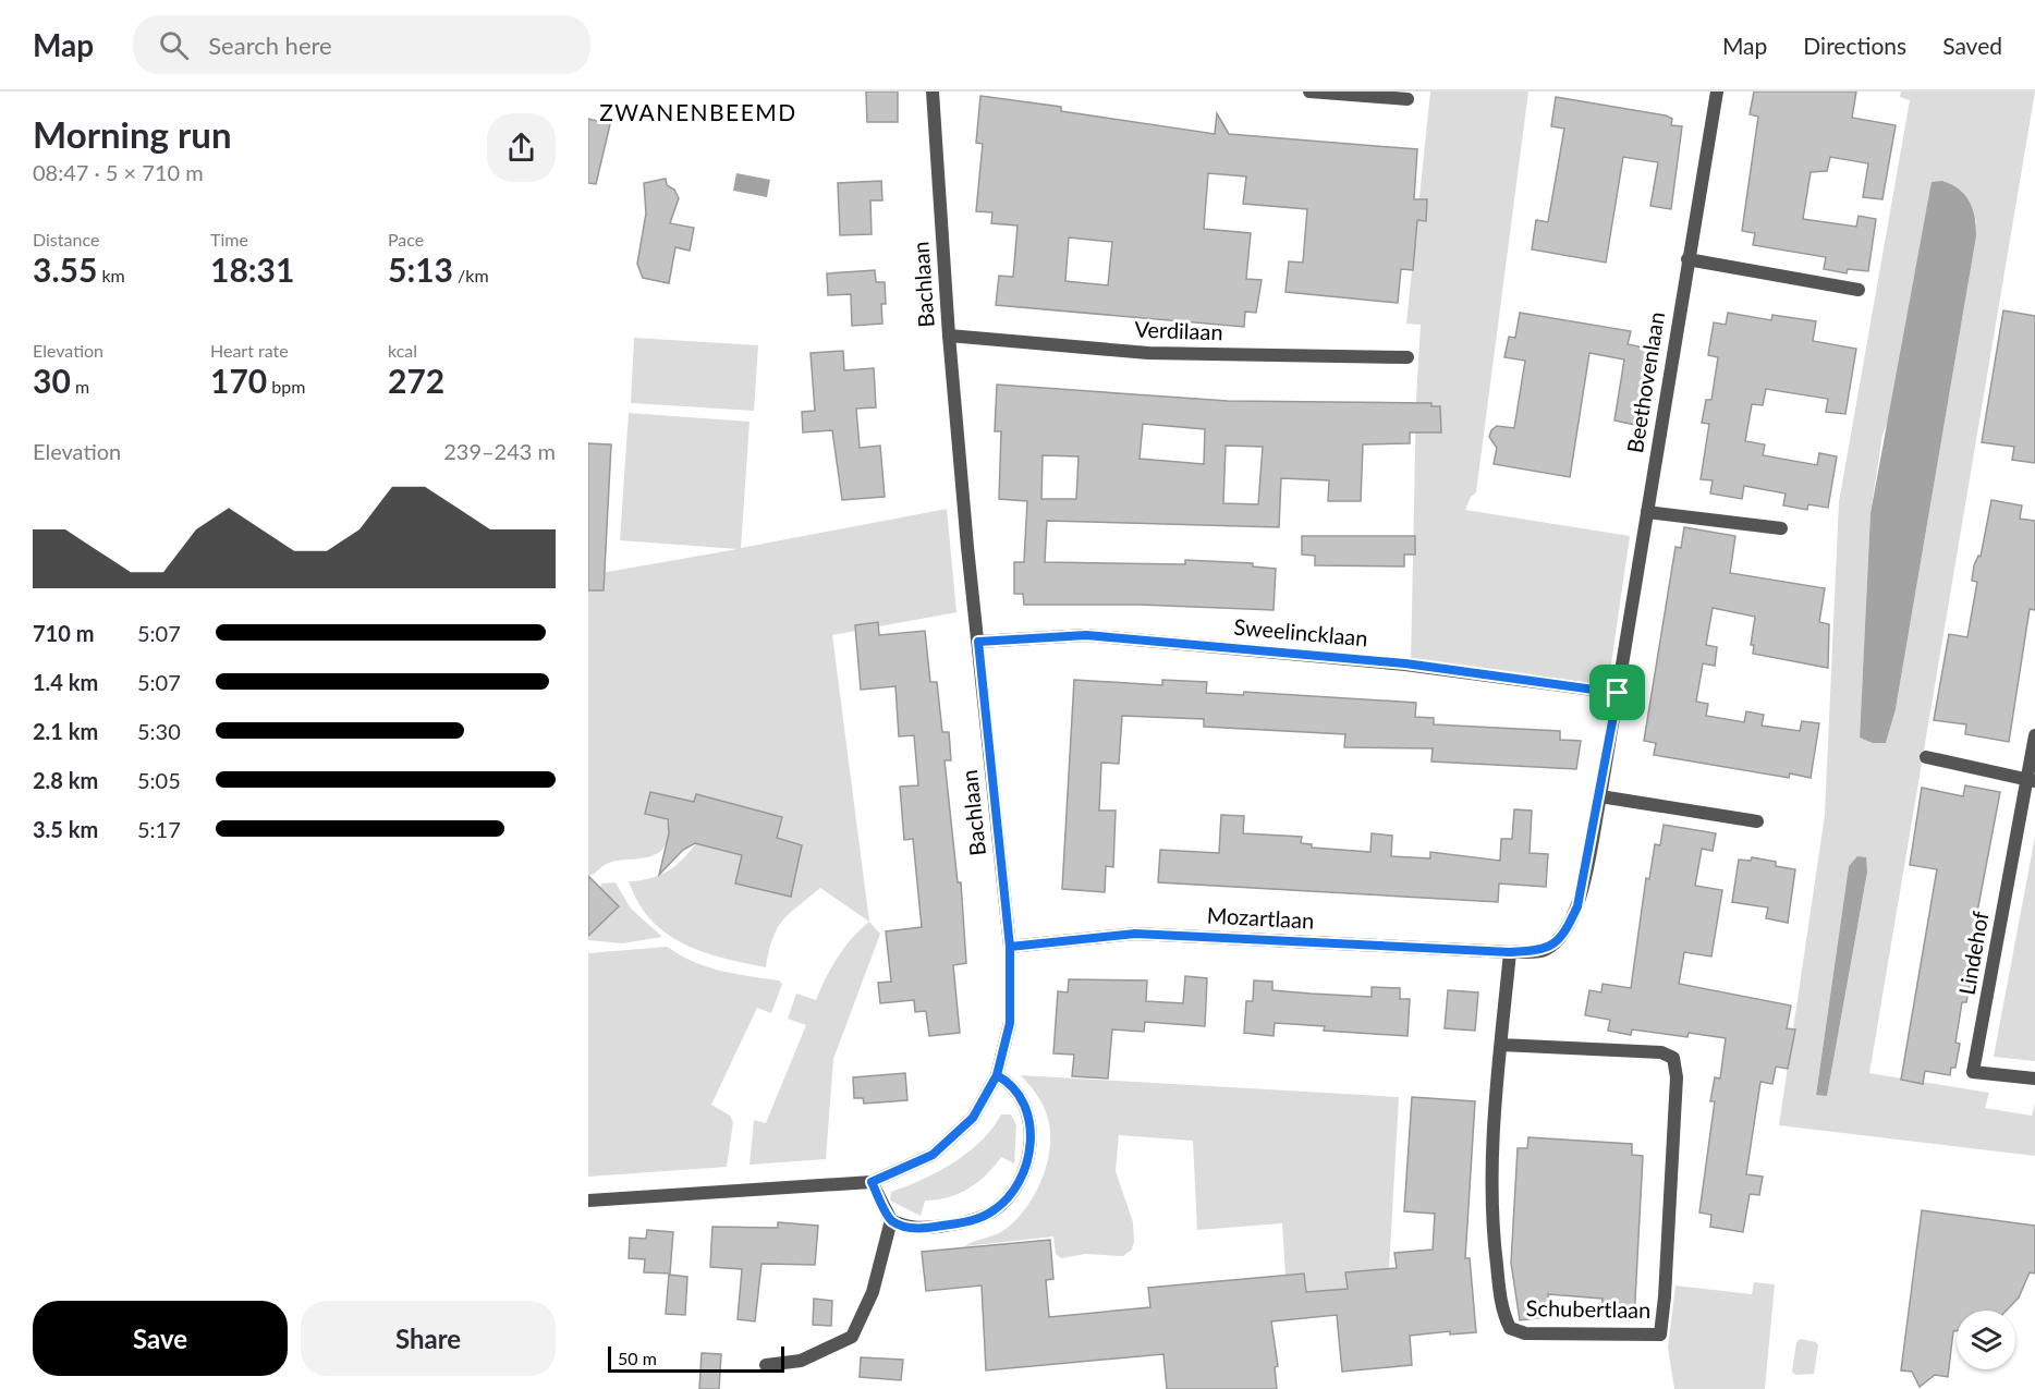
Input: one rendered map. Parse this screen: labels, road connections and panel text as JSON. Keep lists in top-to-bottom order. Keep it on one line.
{"streets":{"street":["Bachlaan","Verdilaan","Beethovenlaan","Sweelincklaan","Mozartlaan","Lindehof","Schubertlaan"]},"crossings":[["Bachlaan","Verdilaan"],["Bachlaan","Sweelincklaan"],["Bachlaan","Mozartlaan"],["Beethovenlaan","Sweelincklaan"],["Beethovenlaan","Mozartlaan"],["Beethovenlaan","Schubertlaan"],["Mozartlaan","Schubertlaan"]],"districts":["ZWANENBEEMD"],"scale_bar":"50 m","page":{"header":"Map","search":"Search here","nav":["Map","Directions","Saved"],"heading":["Morning run","08:47 · 5 × 710 m"],"stats":[["Distance","3.55 km"],["Time","18:31"],["Pace","5:13 /km"],["Elevation","30 m"],["Heart rate","170 bpm"],["kcal","272"]],"chart":["Elevation","239–243 m"],"list":[{"name":"710 m","note":"5:07"},{"name":"1.4 km","note":"5:07"},{"name":"2.1 km","note":"5:30"},{"name":"2.8 km","note":"5:05"},{"name":"3.5 km","note":"5:17"}],"buttons":["Save","Share"],"scale":"50 m"}}
